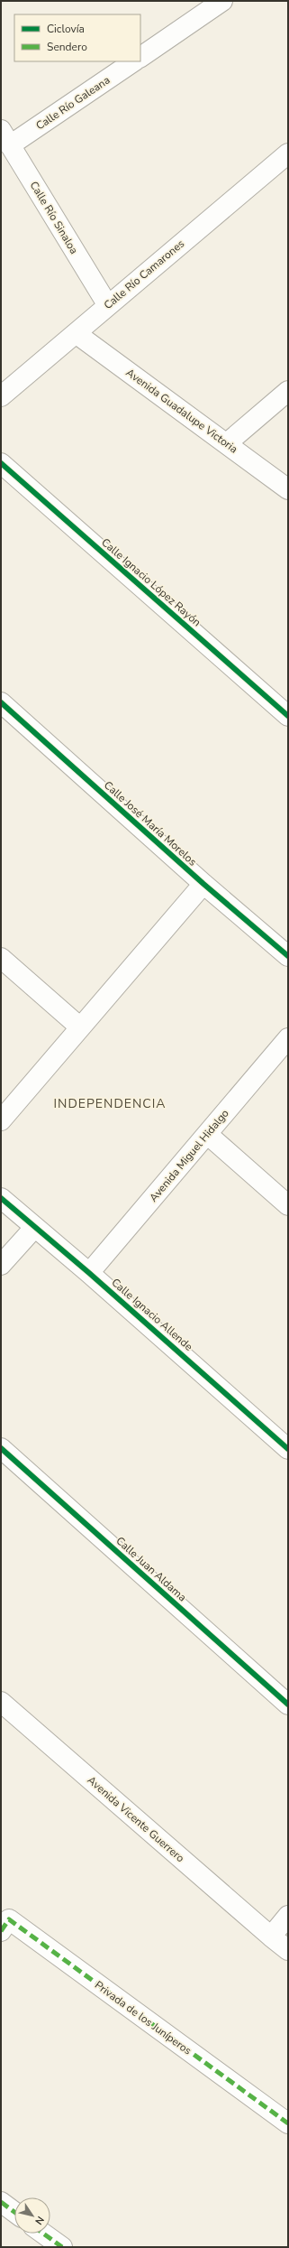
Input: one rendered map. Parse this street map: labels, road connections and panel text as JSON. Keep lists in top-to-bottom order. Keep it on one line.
{"streets":{"street":["Calle Río Galeana","Calle Río Sinaloa","Calle Río Camarones","Avenida Guadalupe Victoria","Calle Ignacio López Rayón","Calle José María Morelos","Avenida Miguel Hidalgo","Calle Ignacio Allende","Calle Juan Aldama","Avenida Vicente Guerrero","Privada de los Juníperos"]},"crossings":[["Calle Río Galeana","Calle Río Sinaloa"],["Calle Río Sinaloa","Calle Río Camarones"],["Calle Río Camarones","Avenida Guadalupe Victoria"],["Avenida Miguel Hidalgo","Calle Ignacio Allende"]],"districts":["INDEPENDENCIA"],"legend":["Ciclovía","Sendero"],"north":"bottom right"}
